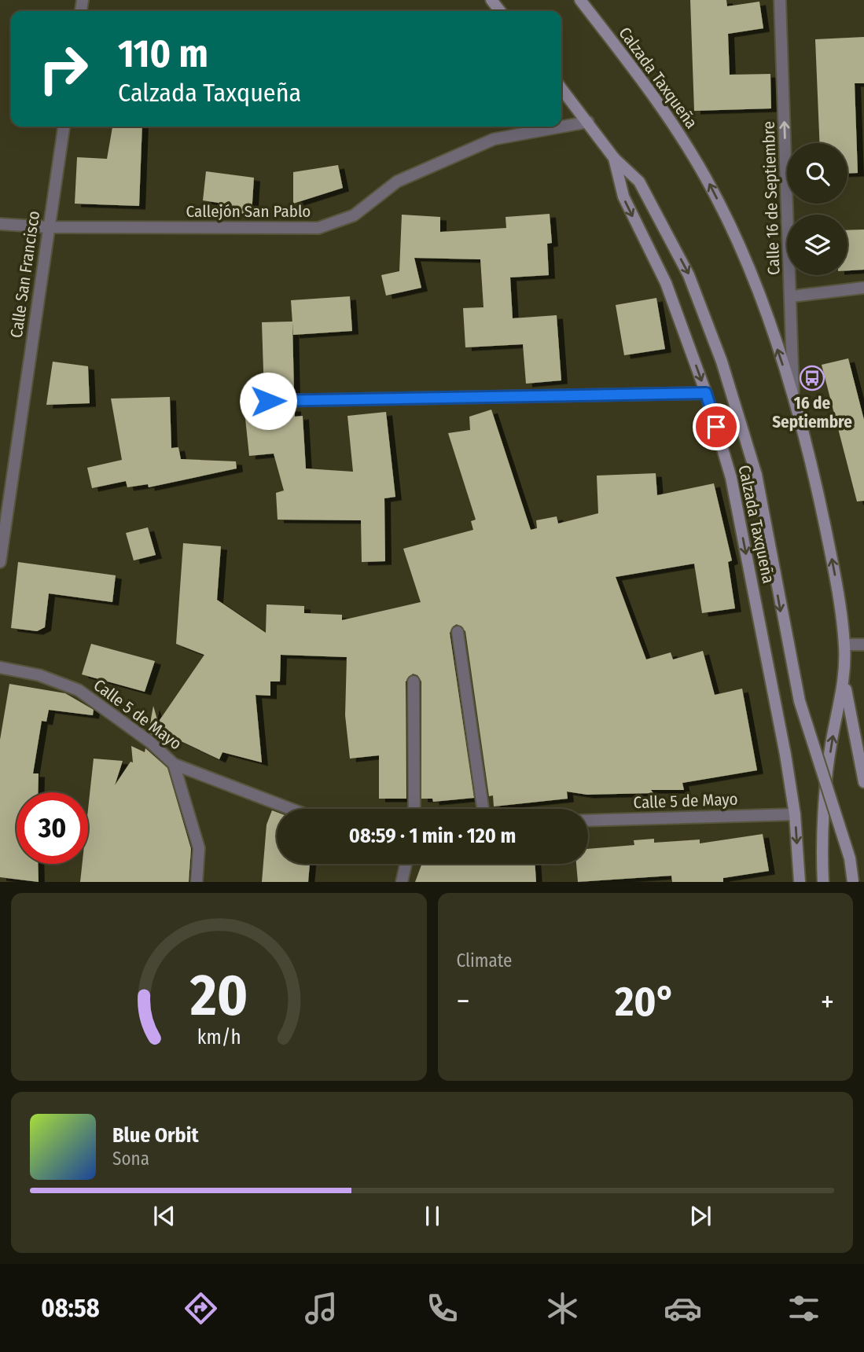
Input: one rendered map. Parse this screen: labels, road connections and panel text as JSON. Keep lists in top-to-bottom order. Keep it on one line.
{"streets":{"main road":["Calzada Taxqueña"],"street":["Calle 16 de Septiembre","Callejón San Pablo","Calle San Francisco","Calle 5 de Mayo"]},"crossings":[["Calzada Taxqueña","Calle 16 de Septiembre"],["Calzada Taxqueña","Callejón San Pablo"],["Calzada Taxqueña","Calle 5 de Mayo"],["Callejón San Pablo","Calle San Francisco"]],"one_way":["Calle 16 de Septiembre"],"places":{"bus stop":["16 de Septiembre"]},"page":{"turn":["110 m","Calzada Taxqueña"],"limit":"30","trip":"08:59 · 1 min · 120 m","tile":"Climate","heat":["−","20°","+"],"song":["Blue Orbit","Sona"],"tabs":"08:58","gauge":["20","km/h"]}}
